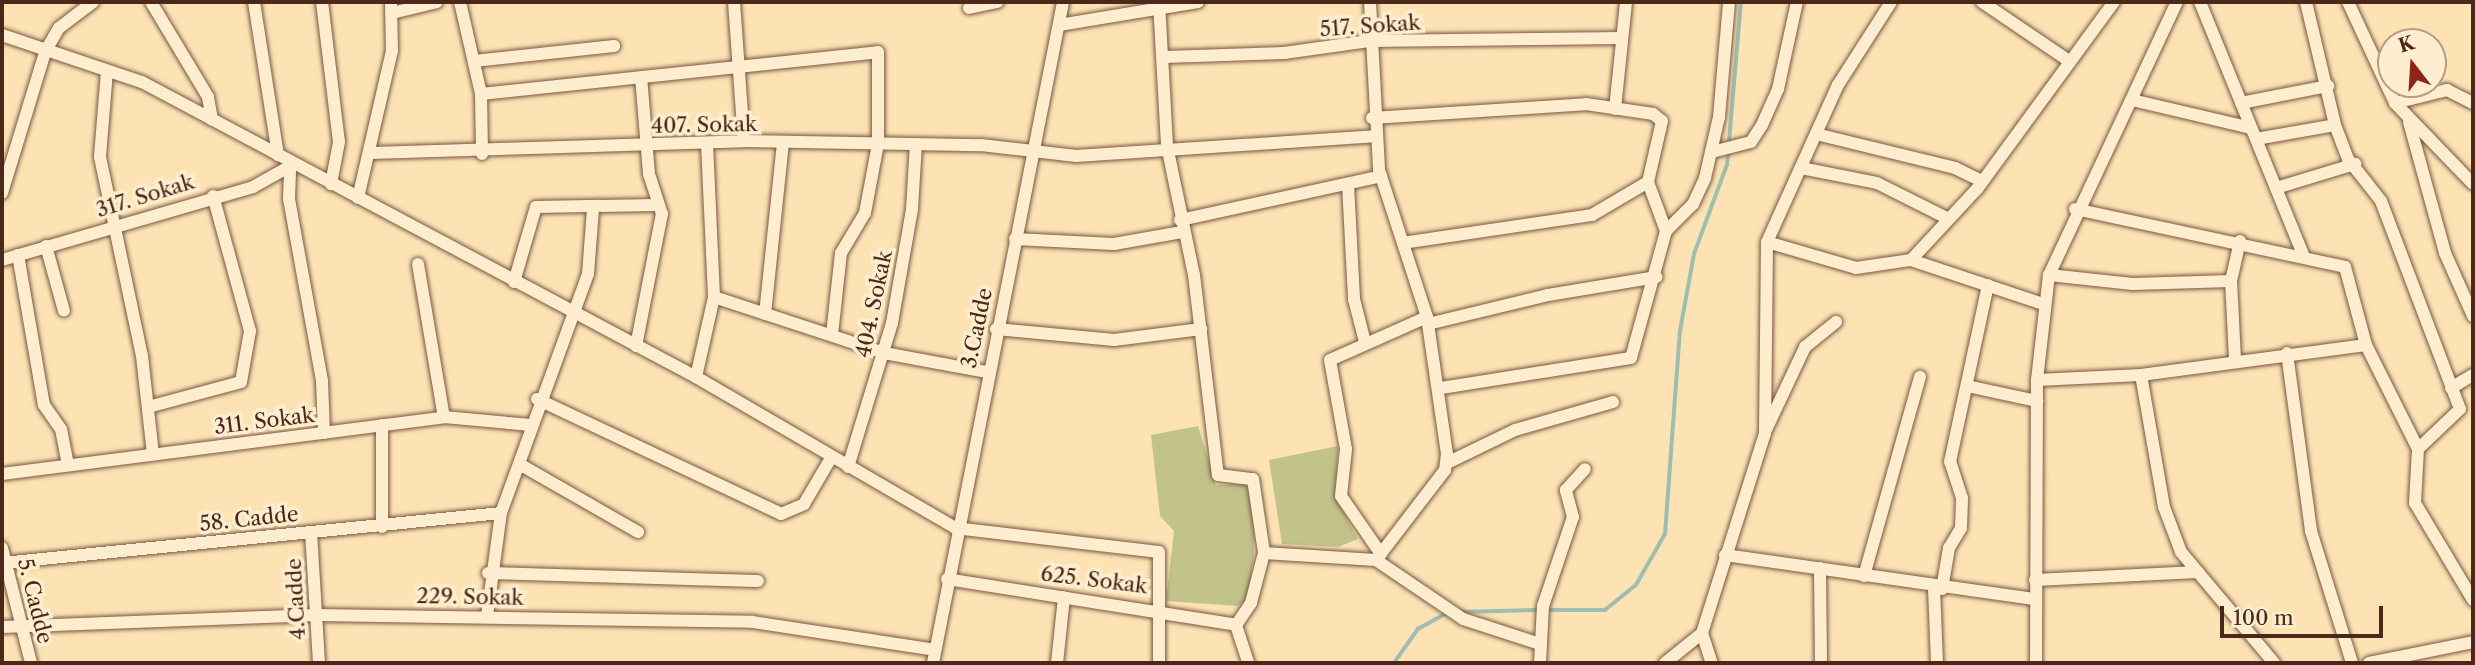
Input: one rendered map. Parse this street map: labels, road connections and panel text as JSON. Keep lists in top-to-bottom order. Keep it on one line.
{"streets":{"street":["517. Sokak","407. Sokak","317. Sokak","404. Sokak","3.Cadde","311. Sokak","58. Cadde","625. Sokak","229. Sokak","4.Cadde","5. Cadde"]},"crossings":[["407. Sokak","404. Sokak"],["407. Sokak","3.Cadde"],["3.Cadde","625. Sokak"],["3.Cadde","229. Sokak"],["58. Cadde","4.Cadde"],["58. Cadde","5. Cadde"],["229. Sokak","4.Cadde"],["229. Sokak","5. Cadde"]],"scale_bar":"100 m","north":"top"}
